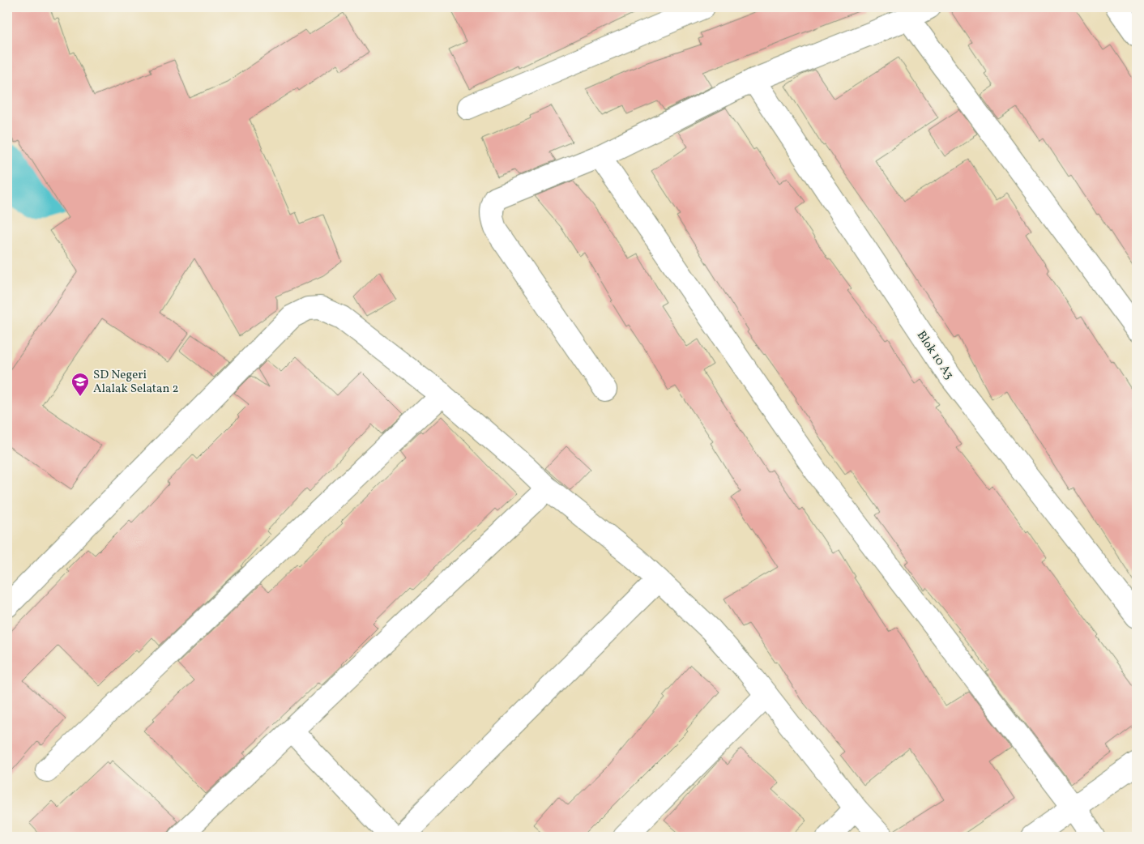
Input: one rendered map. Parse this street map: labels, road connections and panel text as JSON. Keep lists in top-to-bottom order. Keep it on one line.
{"streets":{"street":["Blok 10 A3"]},"places":{"school or university":["SD Negeri Alalak Selatan 2"]}}
